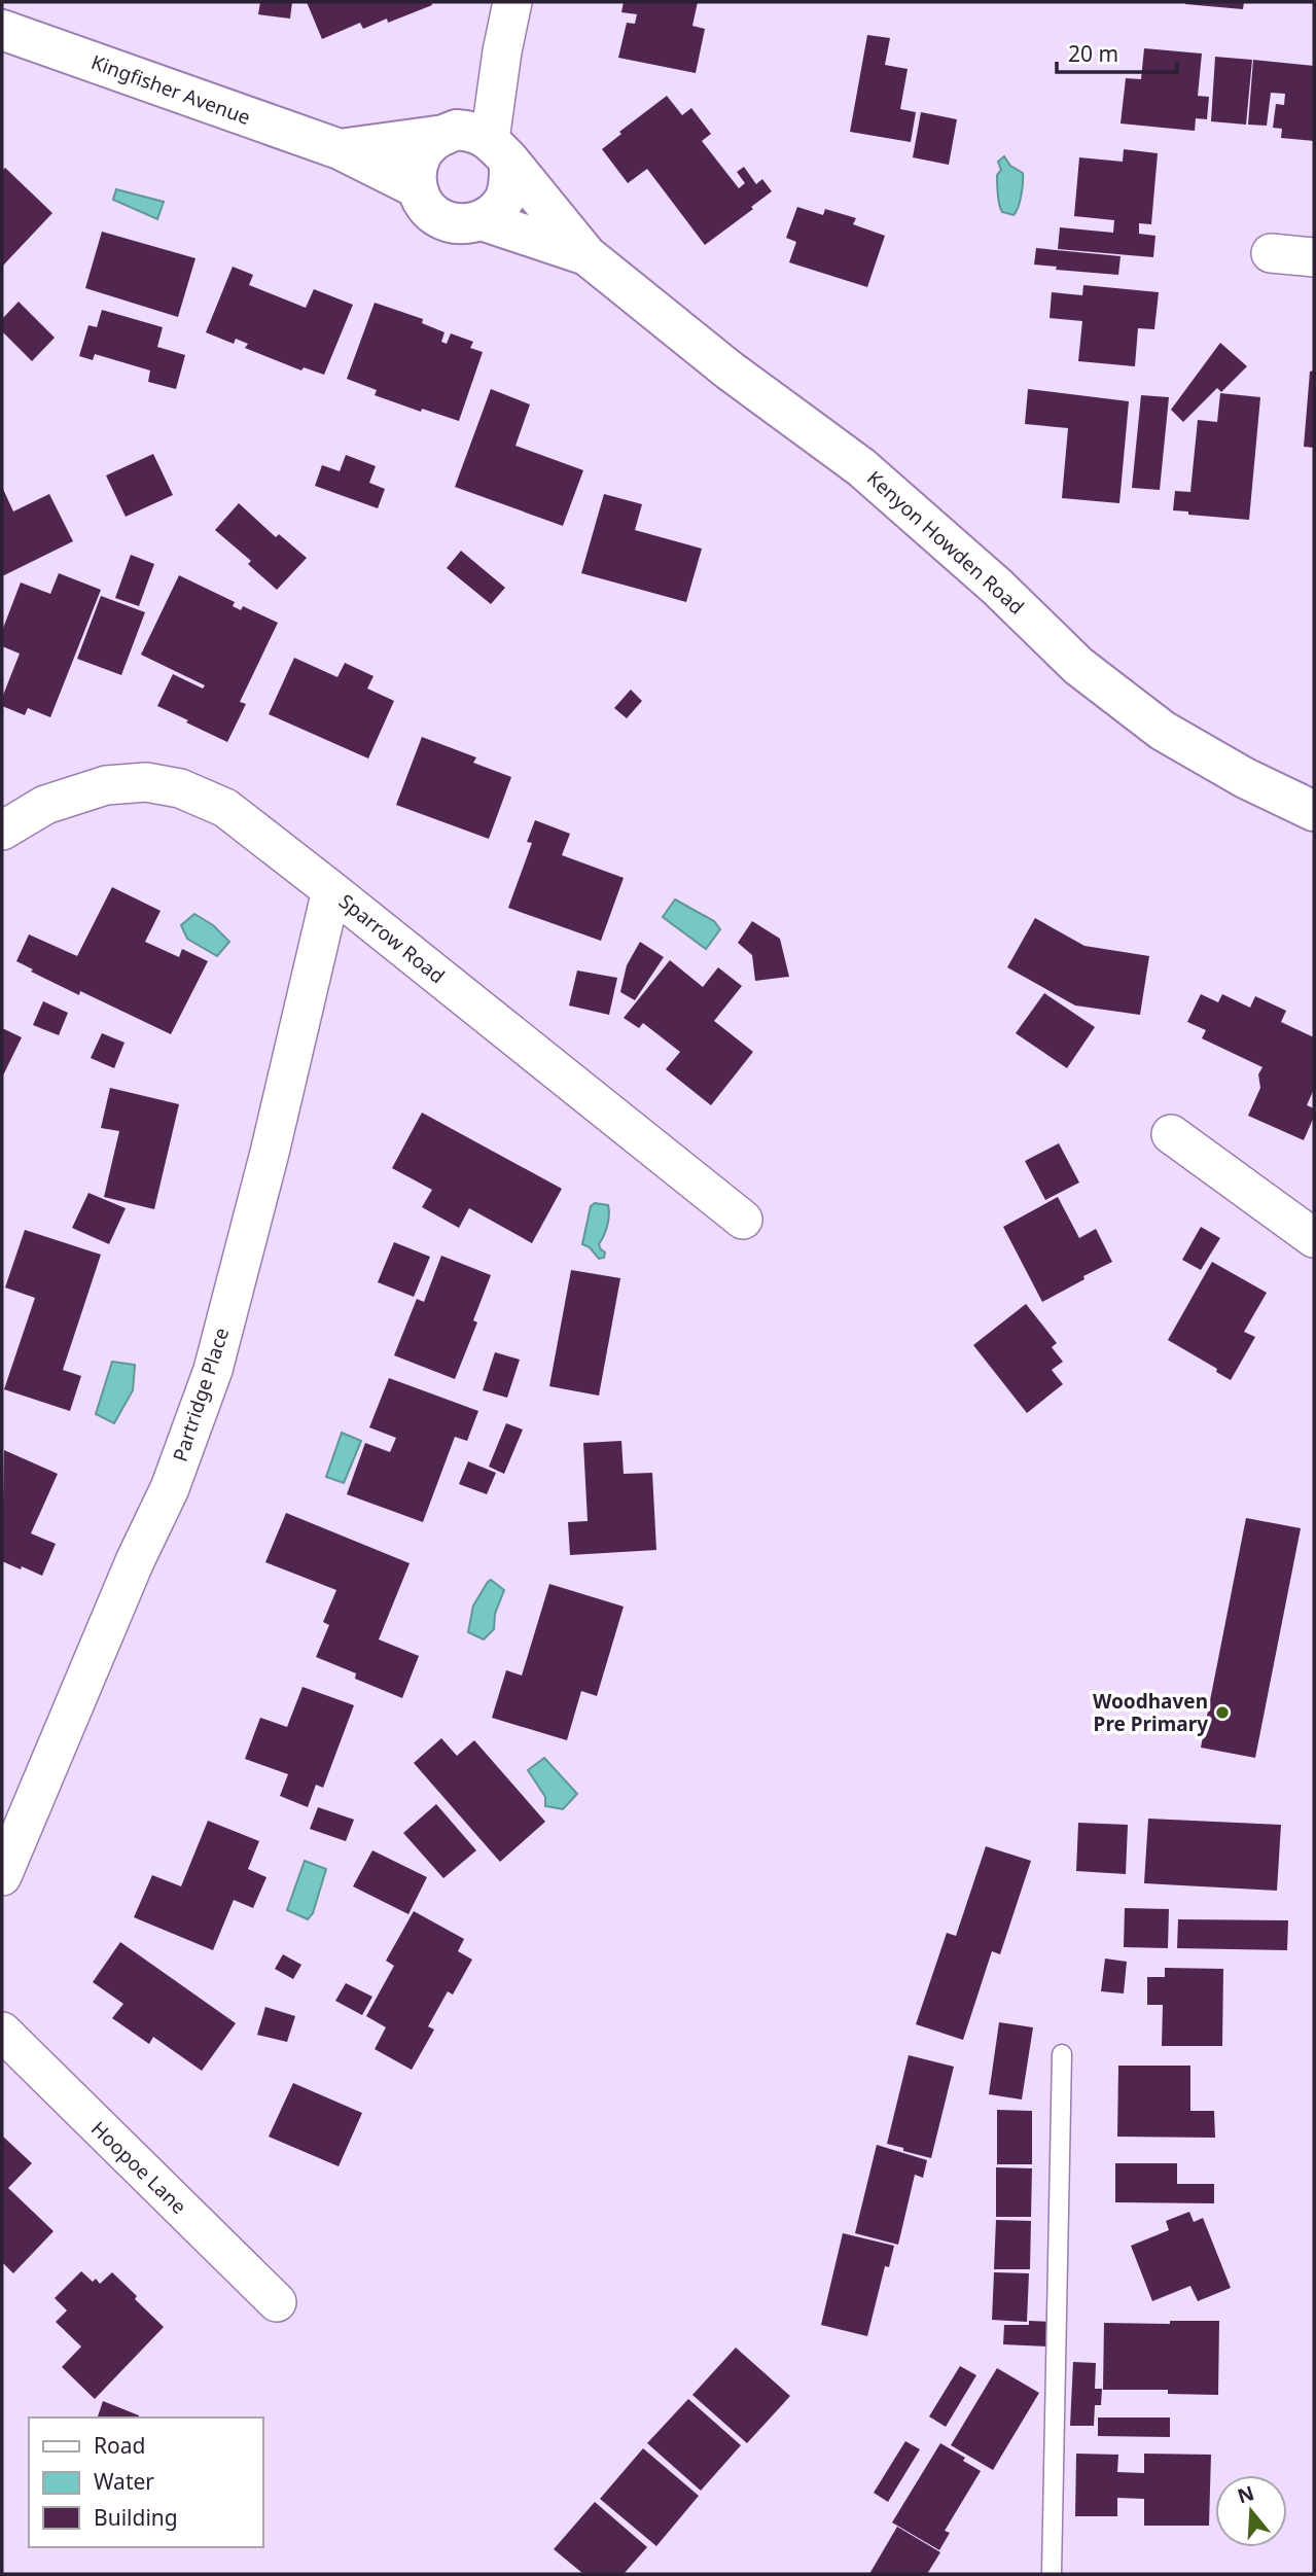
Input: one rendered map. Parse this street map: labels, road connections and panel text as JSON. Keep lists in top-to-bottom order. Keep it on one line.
{"streets":{"street":["Kingfisher Avenue","Kenyon Howden Road","Sparrow Road","Partridge Place","Hoopoe Lane"]},"crossings":[["Kingfisher Avenue","Kenyon Howden Road"],["Sparrow Road","Partridge Place"]],"places":["Woodhaven Pre Primary"],"legend":["Road","Water","Building"],"scale_bar":"20 m","north":"top"}
